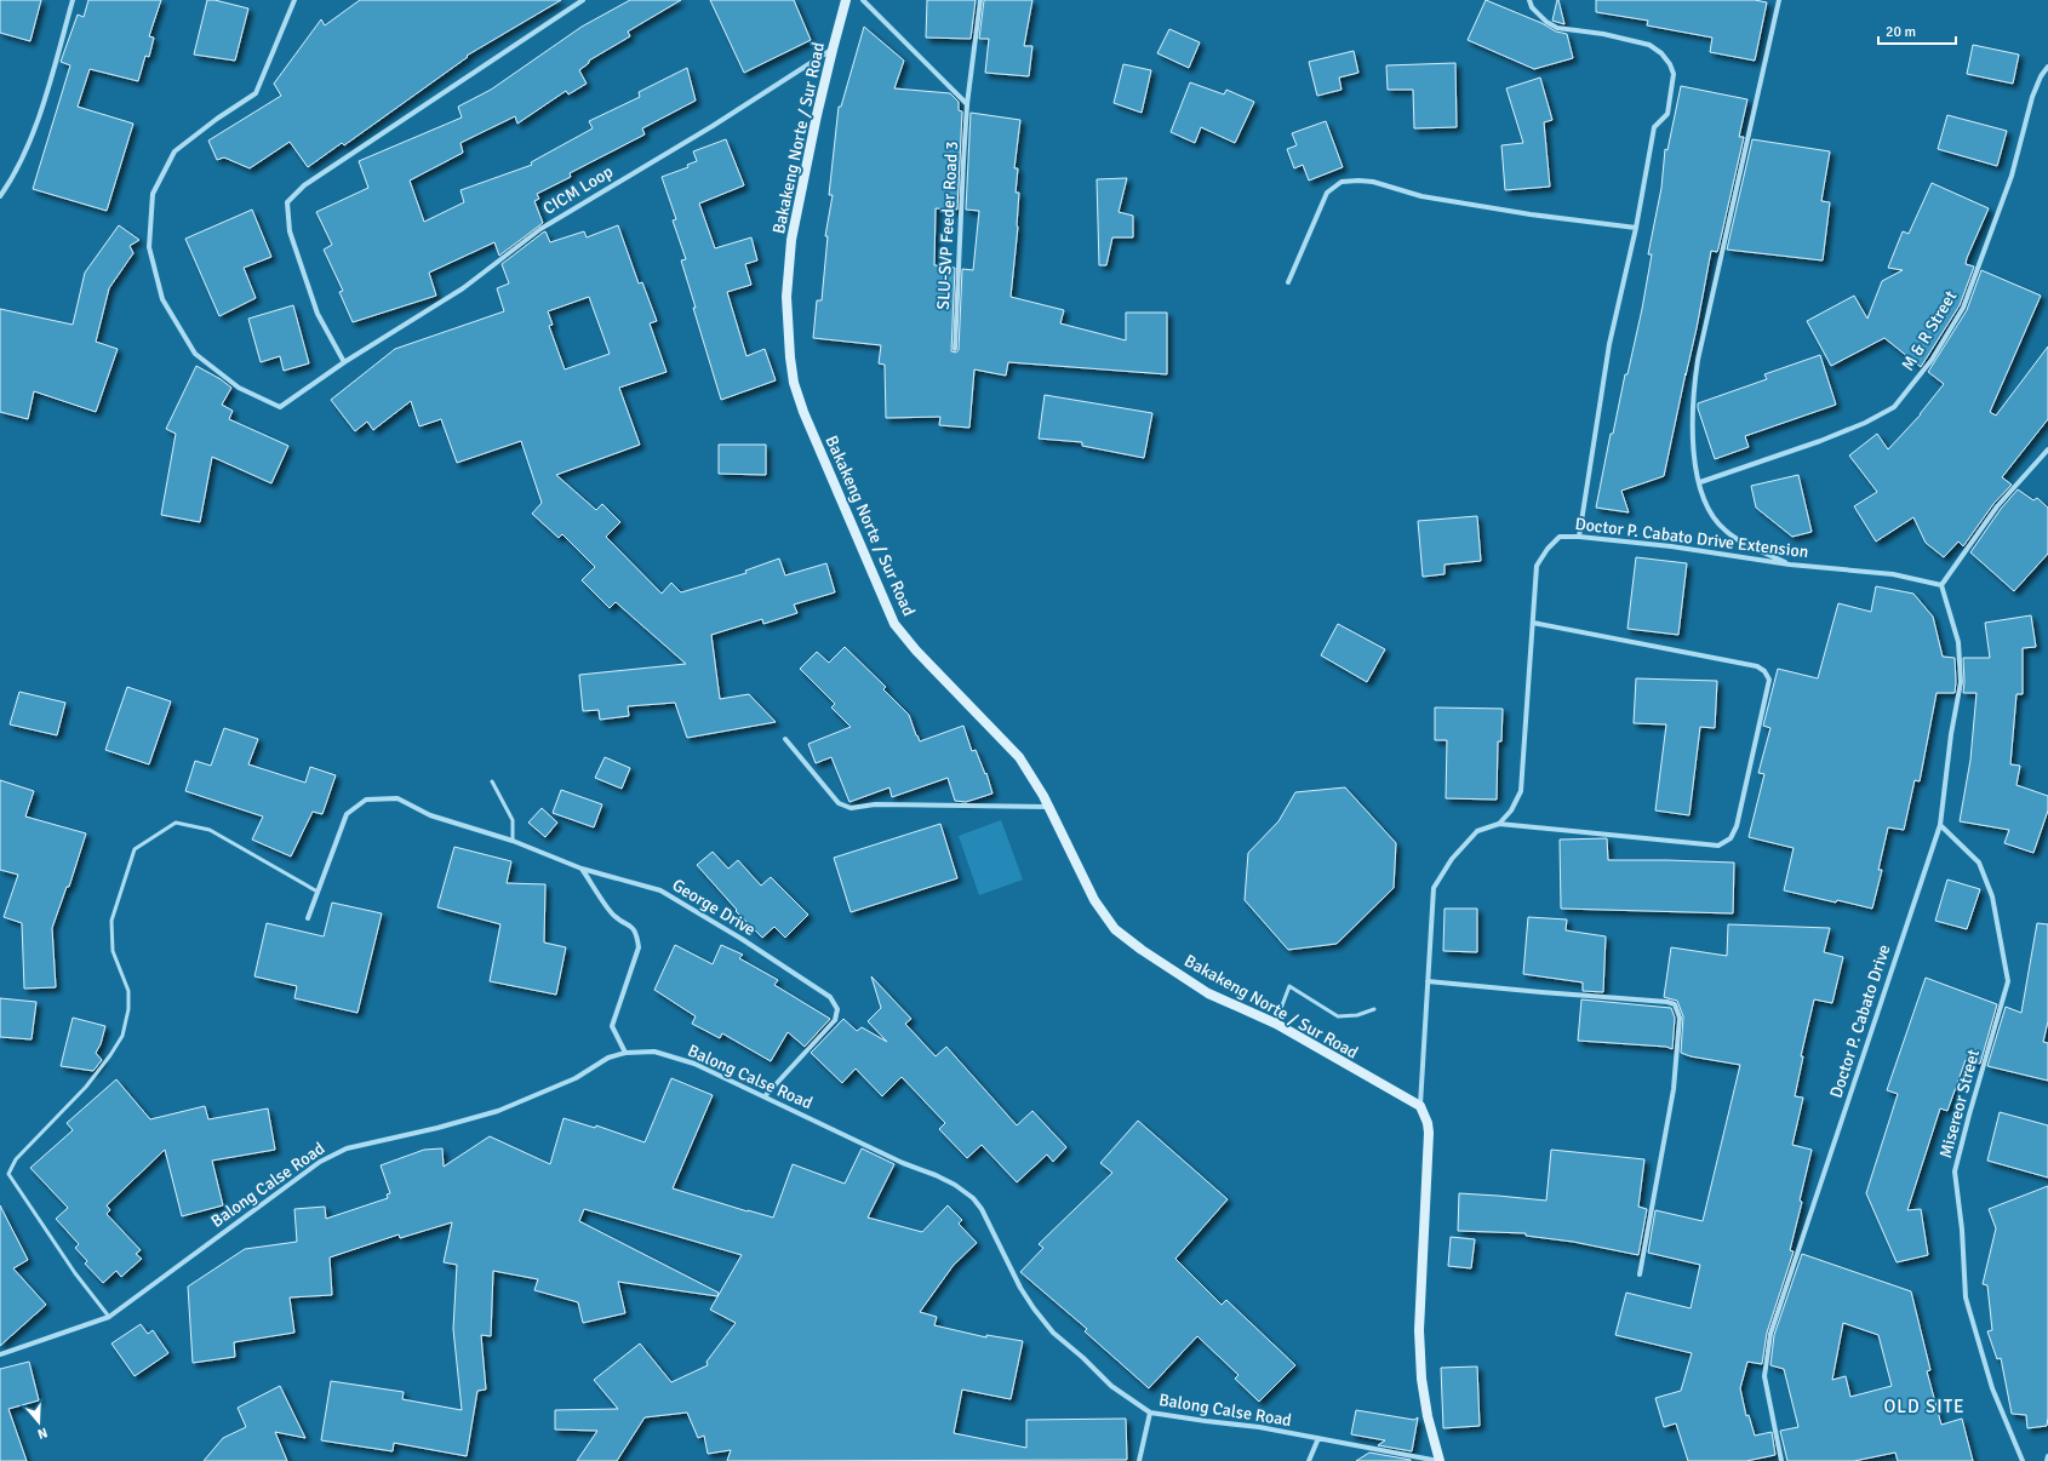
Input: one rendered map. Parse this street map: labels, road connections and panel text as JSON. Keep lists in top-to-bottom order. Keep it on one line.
{"streets":{"main road":["Bakakeng Norte / Sur Road"],"street":["CICM Loop","SLU-SVP Feeder Road 3","M & R Street","Doctor P. Cabato Drive Extension","George Drive","Doctor P. Cabato Drive","Balong Calse Road","Misereor Street"]},"crossings":[["Bakakeng Norte / Sur Road","CICM Loop"],["Doctor P. Cabato Drive Extension","Doctor P. Cabato Drive"],["George Drive","Balong Calse Road"],["Doctor P. Cabato Drive","Misereor Street"]],"districts":["OLD SITE"],"scale_bar":"20 m","north":"bottom"}
